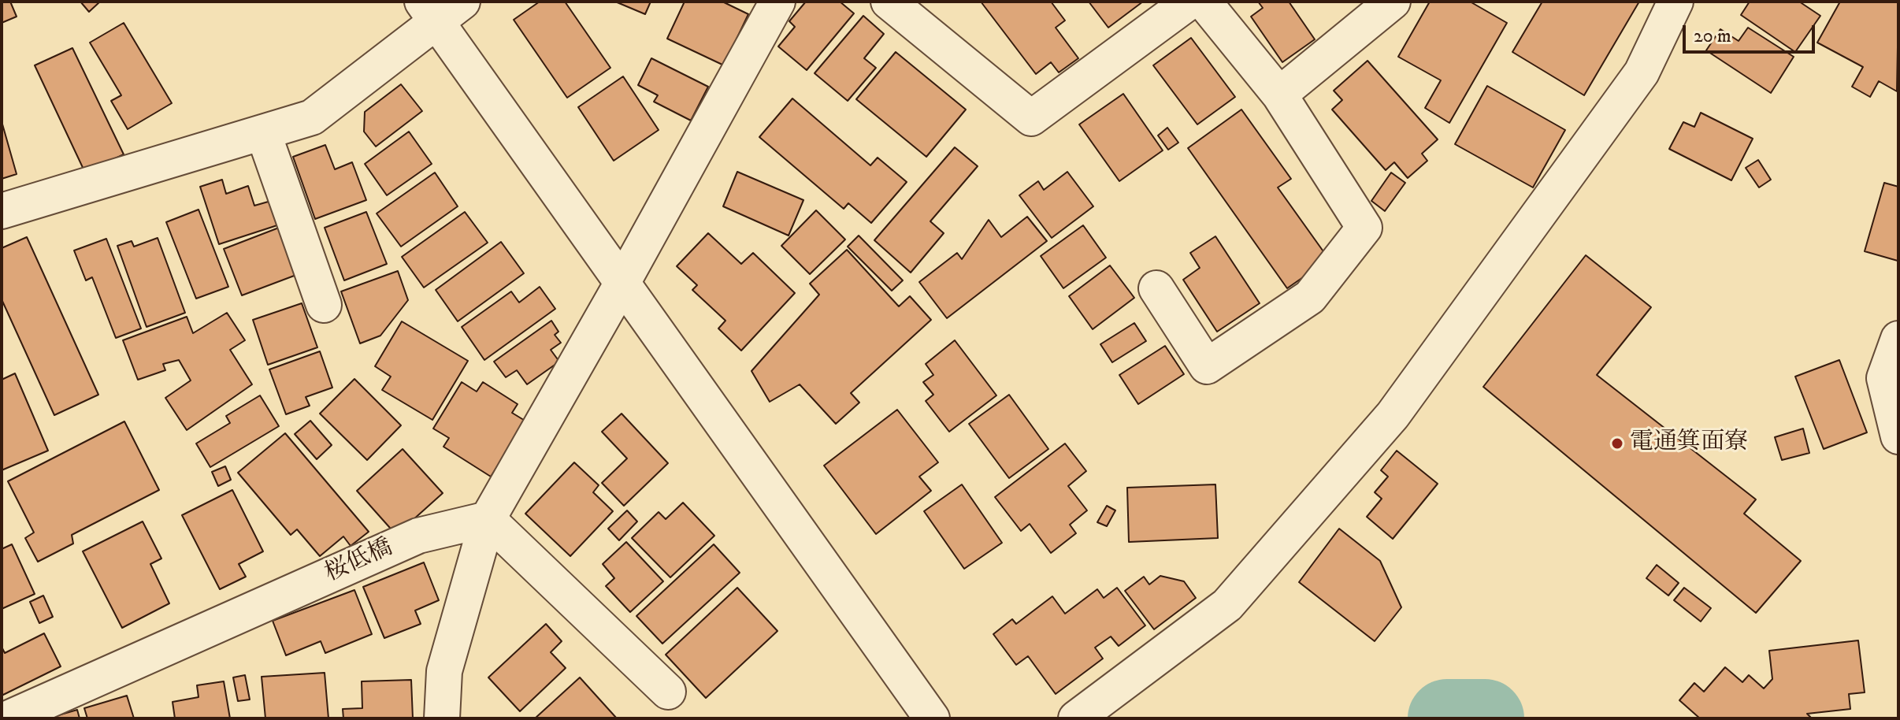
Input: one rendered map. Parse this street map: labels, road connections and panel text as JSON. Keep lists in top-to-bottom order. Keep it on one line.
{"streets":{"street":["桜低橋"]},"places":["電通箕面寮"],"scale_bar":"20 m"}
